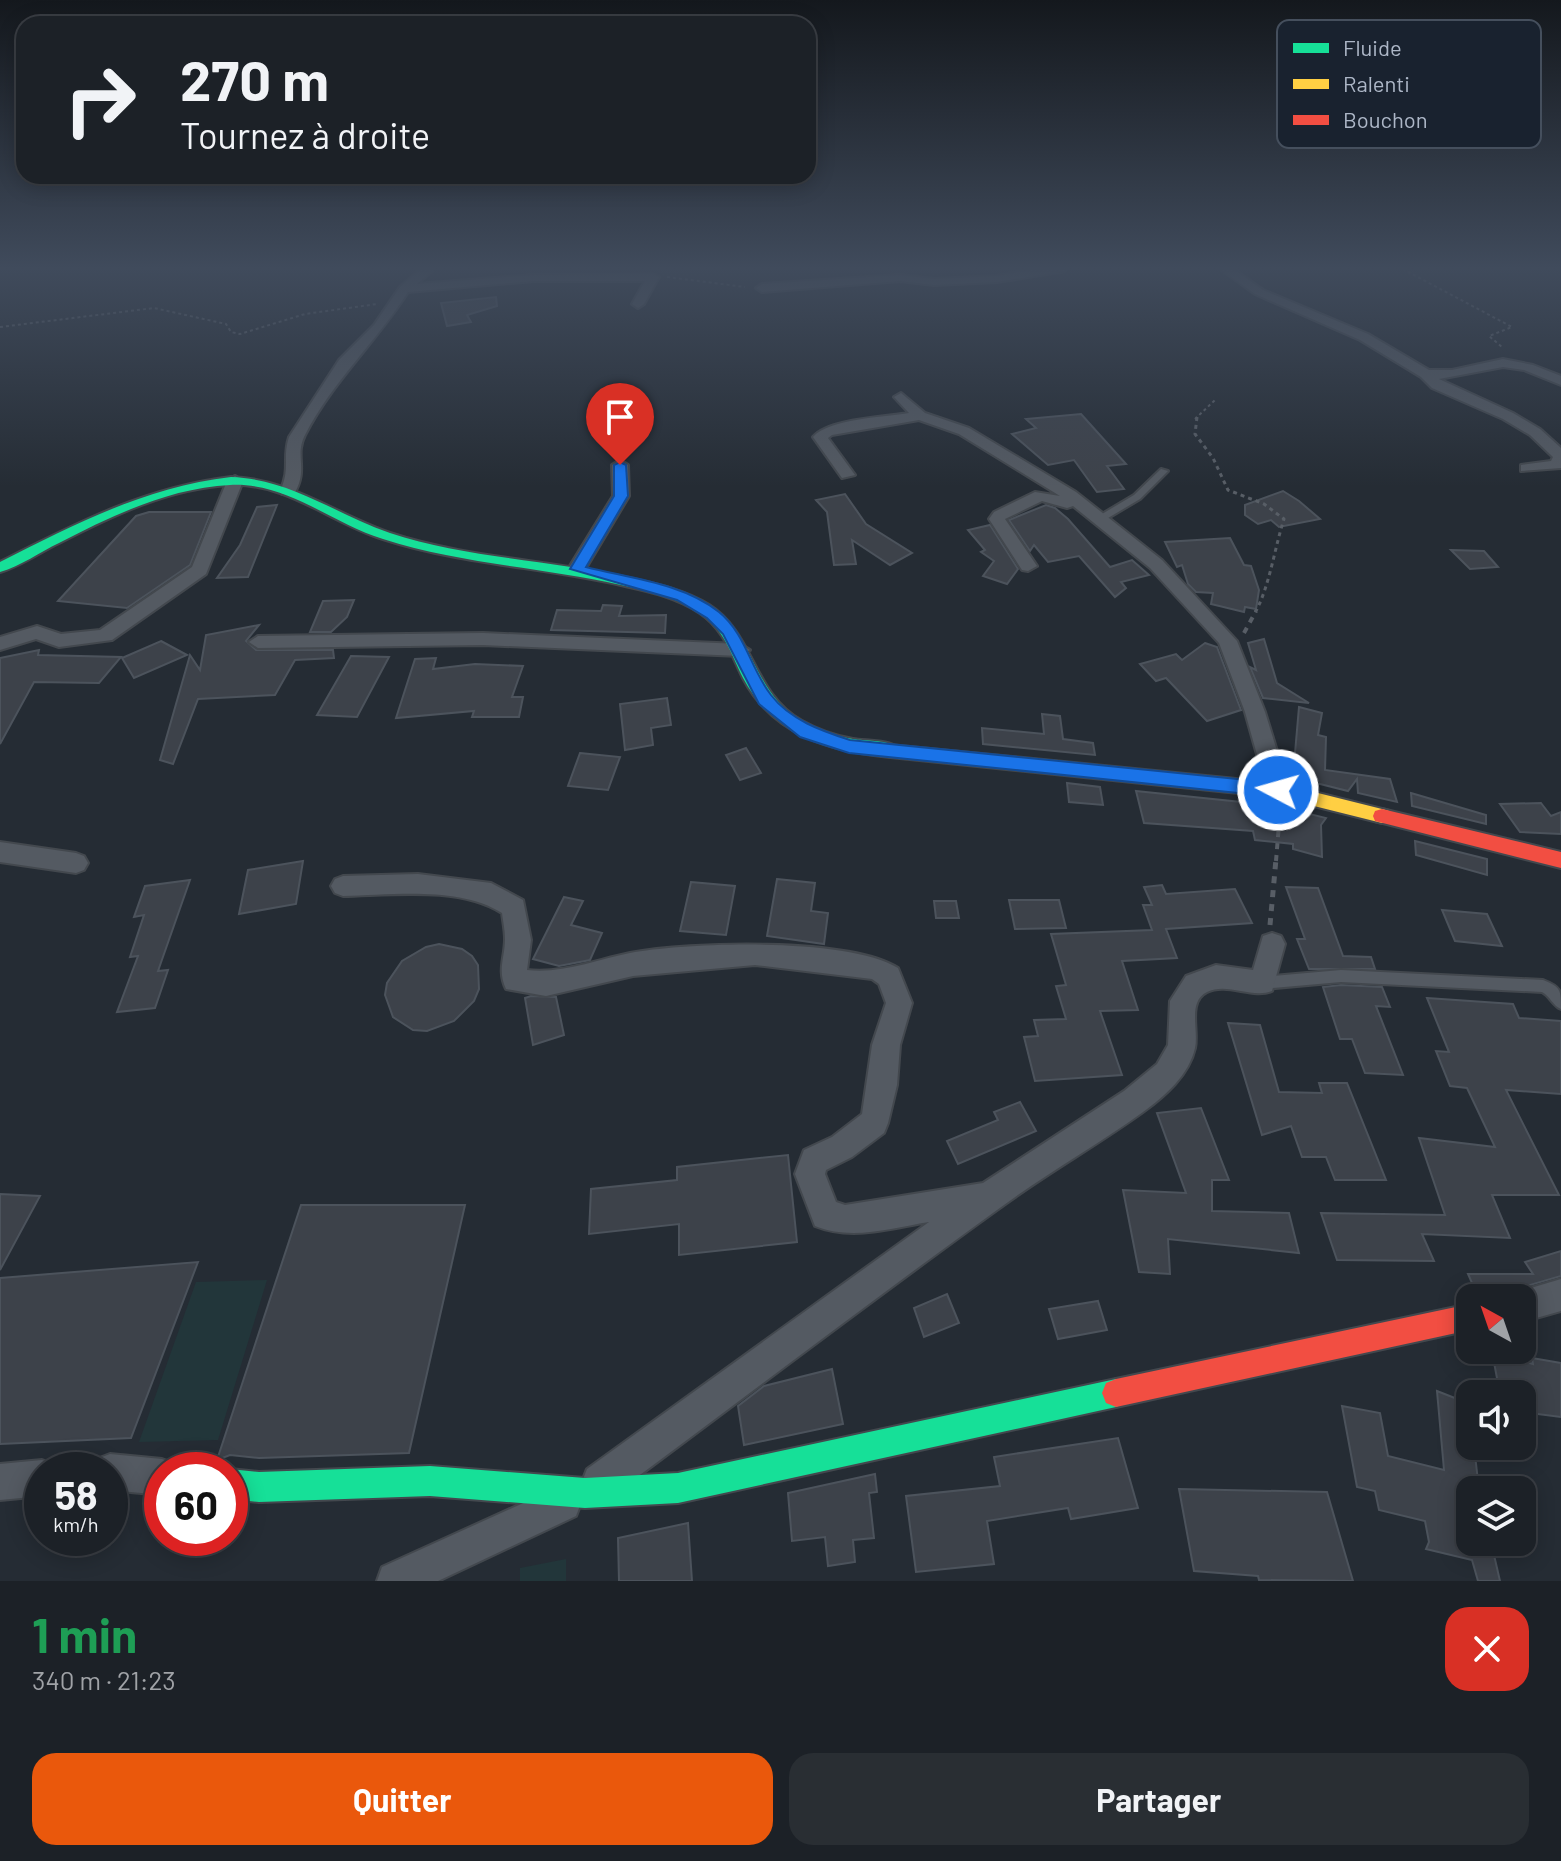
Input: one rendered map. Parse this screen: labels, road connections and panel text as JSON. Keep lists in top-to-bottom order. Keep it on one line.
{"legend":["Fluide","Ralenti","Bouchon"],"north":"top left","page":{"turn":["270 m","Tournez à droite"],"speed":"58 km/h","limit":"60","heading":["1 min","340 m · 21:23"],"buttons":["Quitter","Partager"]}}
